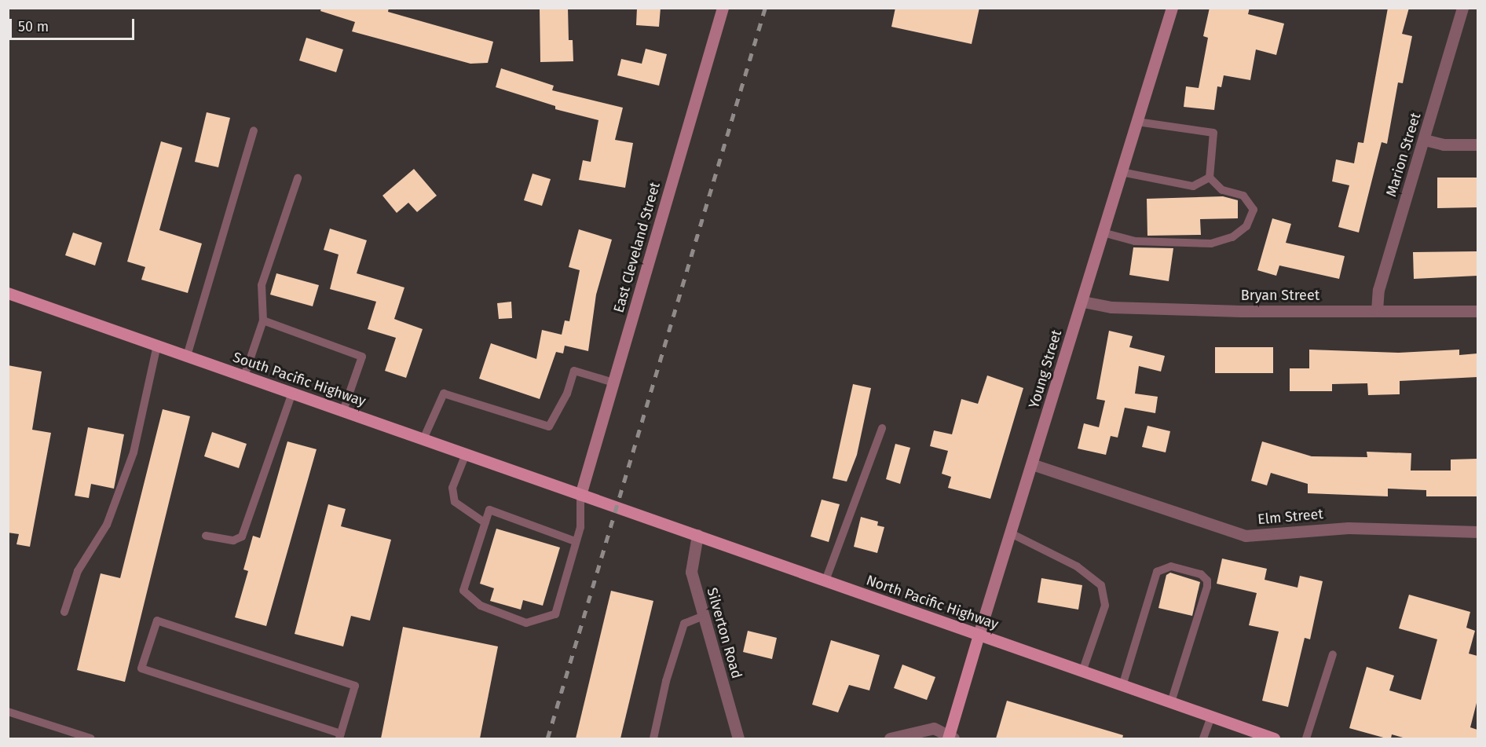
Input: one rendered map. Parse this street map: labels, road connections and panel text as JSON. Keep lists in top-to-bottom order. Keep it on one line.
{"streets":{"main road":["East Cleveland Street","Young Street","South Pacific Highway","North Pacific Highway"],"street":["Marion Street","Bryan Street","Elm Street","Silverton Road"]},"crossings":[["Marion Street","Bryan Street"],["East Cleveland Street","South Pacific Highway"],["East Cleveland Street","North Pacific Highway"],["Bryan Street","Young Street"],["Young Street","Elm Street"],["Young Street","North Pacific Highway"],["South Pacific Highway","North Pacific Highway"],["North Pacific Highway","Silverton Road"]],"scale_bar":"50 m"}
